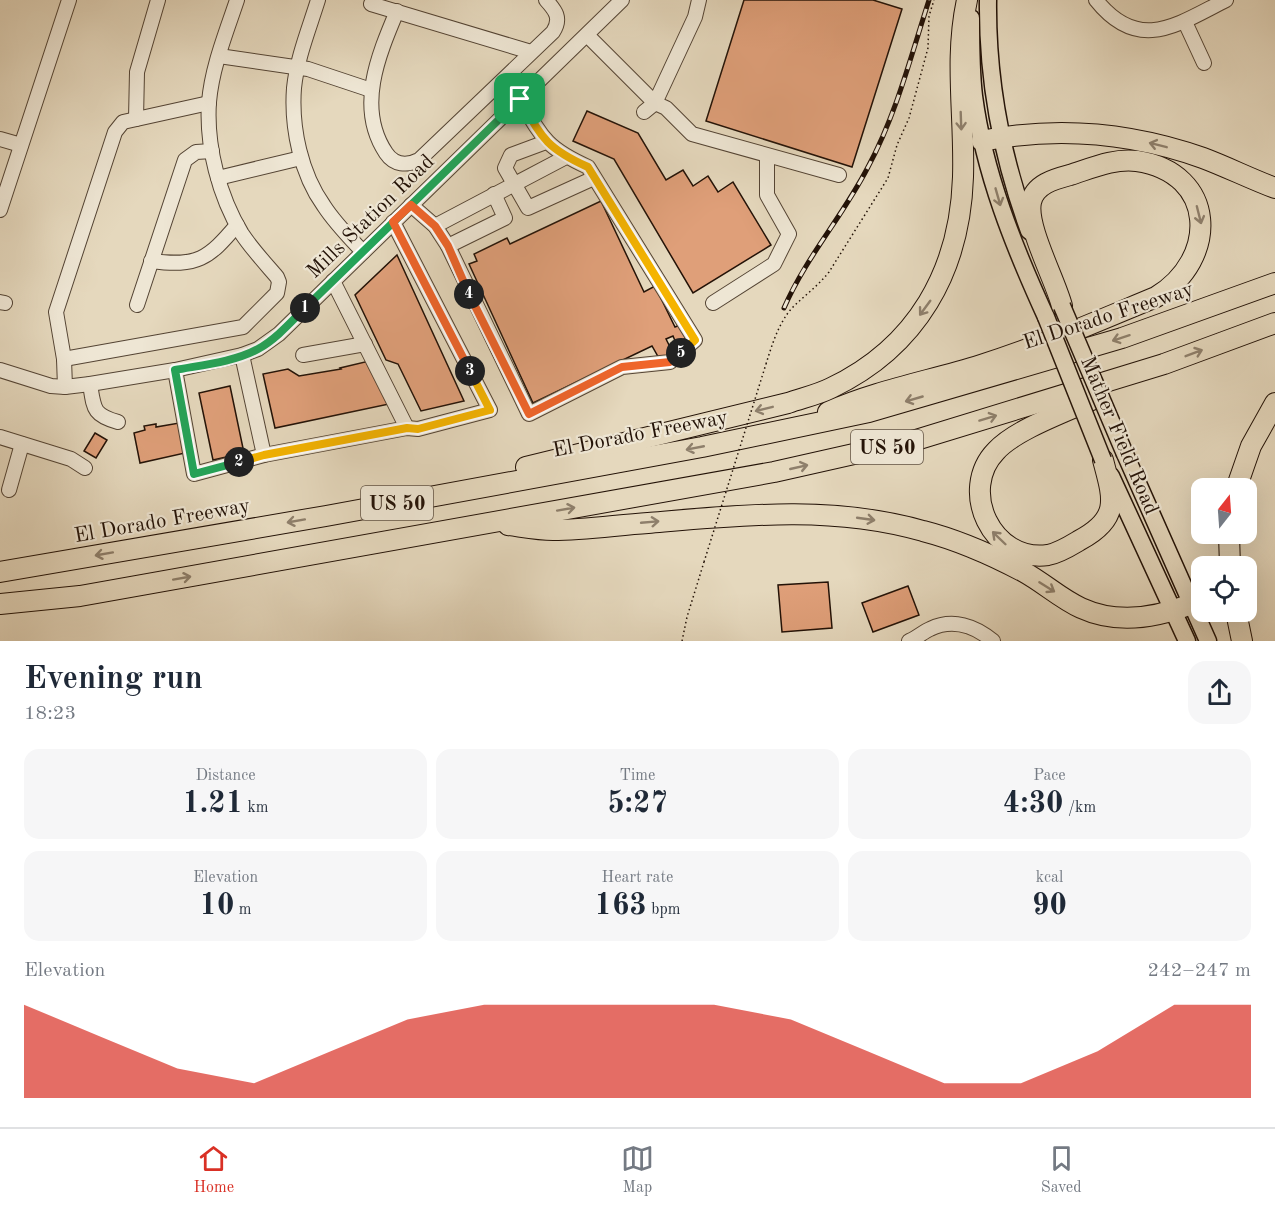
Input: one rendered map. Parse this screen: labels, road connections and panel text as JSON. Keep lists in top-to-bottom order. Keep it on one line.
{"streets":{"highway":["El Dorado Freeway","US 50"],"main road":["Mather Field Road"],"street":["Mills Station Road"]},"north":"top","page":{"pins":["4","1","5","3","2"],"heading":["Evening run","18:23"],"stats":[["Distance","1.21 km"],["Time","5:27"],["Pace","4:30 /km"],["Elevation","10 m"],["Heart rate","163 bpm"],["kcal","90"]],"chart":["Elevation","242–247 m"],"tabs":["Home","Map","Saved"]}}
